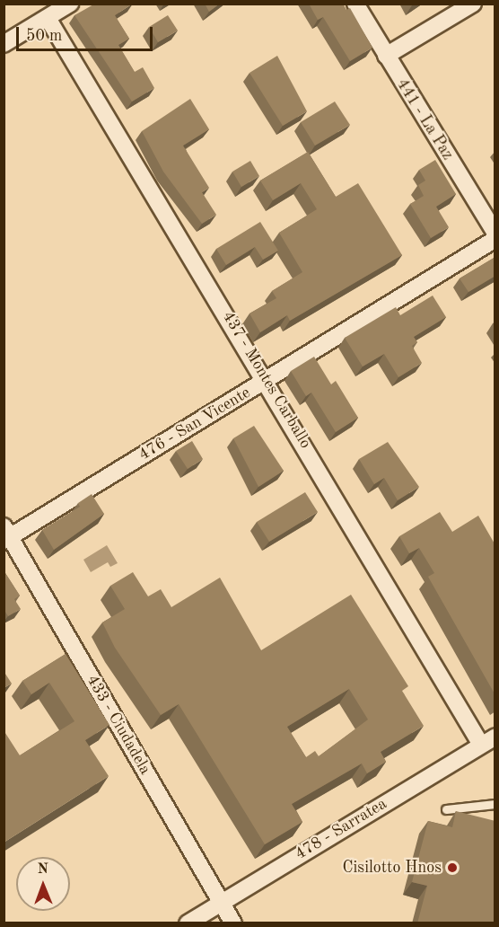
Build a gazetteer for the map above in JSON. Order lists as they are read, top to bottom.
{
  "streets": {
    "street": [
      "441 - La Paz",
      "437 - Montes Carballo",
      "476 - San Vicente",
      "433 - Ciudadela",
      "478 - Sarratea"
    ]
  },
  "crossings": [
    ["437 - Montes Carballo", "476 - San Vicente"],
    ["437 - Montes Carballo", "478 - Sarratea"],
    ["476 - San Vicente", "433 - Ciudadela"],
    ["433 - Ciudadela", "478 - Sarratea"]
  ],
  "places": ["Cisilotto Hnos"],
  "scale_bar": "50 m",
  "north": "top"
}
